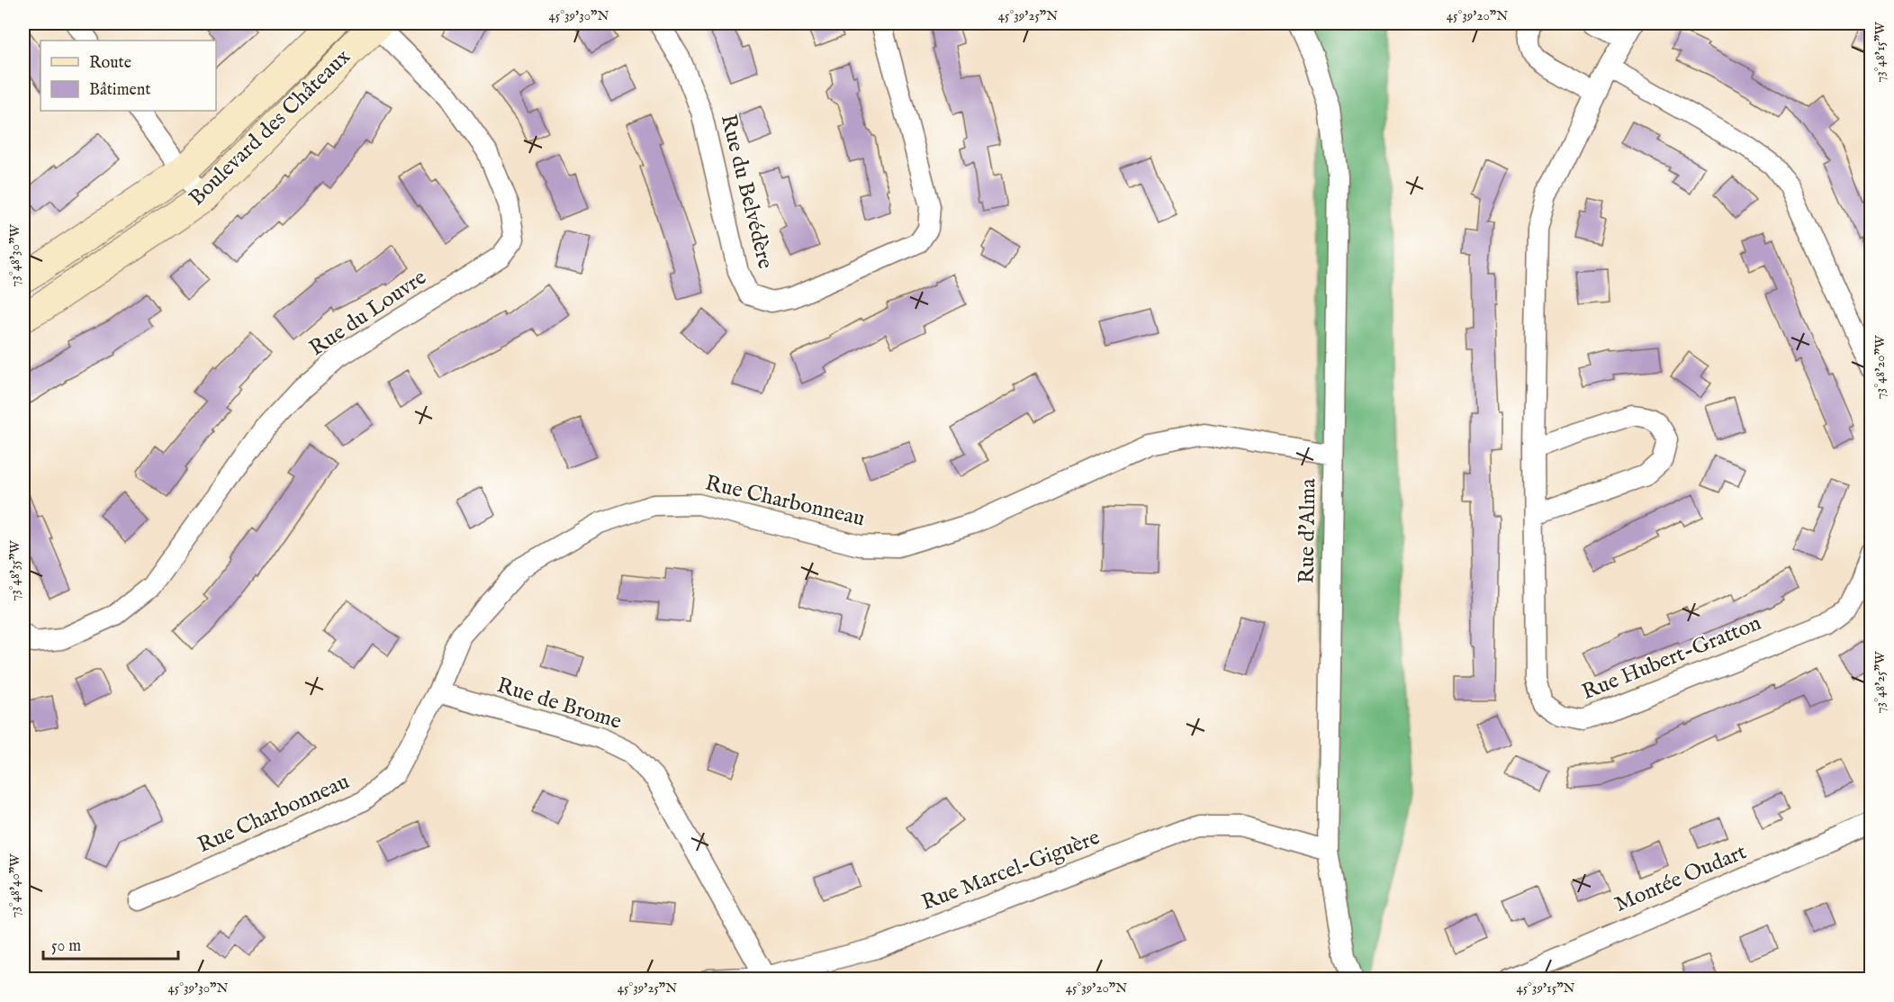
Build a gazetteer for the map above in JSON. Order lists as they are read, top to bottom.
{
  "streets": {
    "street": [
      "Boulevard des Châteaux",
      "Rue du Belvédère",
      "Rue du Louvre",
      "Rue Charbonneau",
      "Rue d'Alma",
      "Rue Hubert-Gratton",
      "Rue de Brome",
      "Rue Marcel-Giguère",
      "Montée Oudart"
    ]
  },
  "crossings": [
    ["Boulevard des Châteaux", "Rue du Louvre"],
    ["Rue Charbonneau", "Rue d'Alma"],
    ["Rue Charbonneau", "Rue de Brome"],
    ["Rue d'Alma", "Rue Marcel-Giguère"],
    ["Rue de Brome", "Rue Marcel-Giguère"]
  ],
  "legend": ["Route", "Bâtiment"],
  "scale_bar": "50 m",
  "coordinates": [
    "45°39'30\"N",
    "45°39'25\"N",
    "45°39'20\"N",
    "73°48'15\"W",
    "73°48'30\"W",
    "73°48'20\"W",
    "73°48'35\"W",
    "73°48'25\"W",
    "73°48'40\"W",
    "45°39'15\"N"
  ]
}
